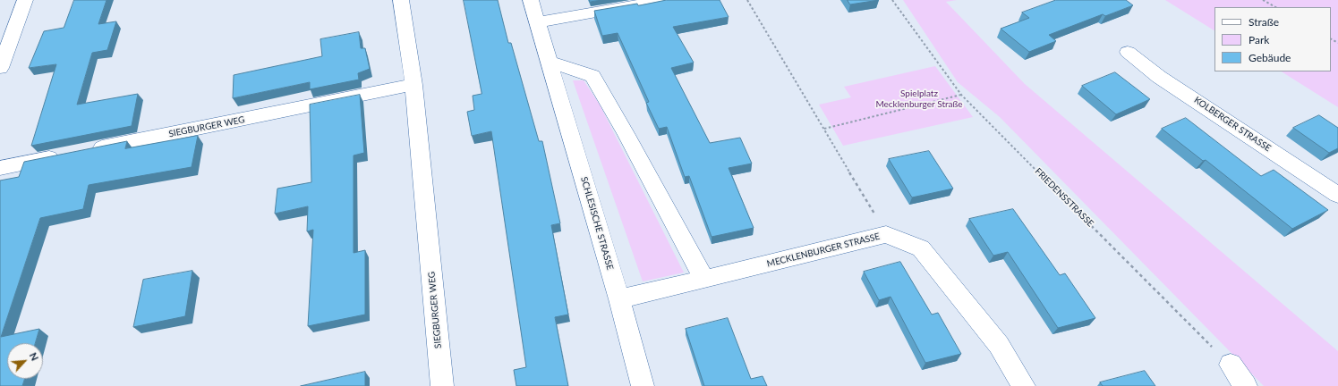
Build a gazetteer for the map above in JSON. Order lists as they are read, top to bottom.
{
  "streets": {
    "street": [
      "KOLBERGER STRASSE",
      "SIEGBURGER WEG",
      "SCHLESISCHE STRASSE",
      "MECKLENBURGER STRASSE"
    ],
    "path": ["FRIEDENSSTRASSE"]
  },
  "crossings": [
    ["SCHLESISCHE STRASSE", "MECKLENBURGER STRASSE"]
  ],
  "parks": ["Spielplatz Mecklenburger Straße"],
  "legend": ["Straße", "Park", "Gebäude"],
  "north": "top right"
}
